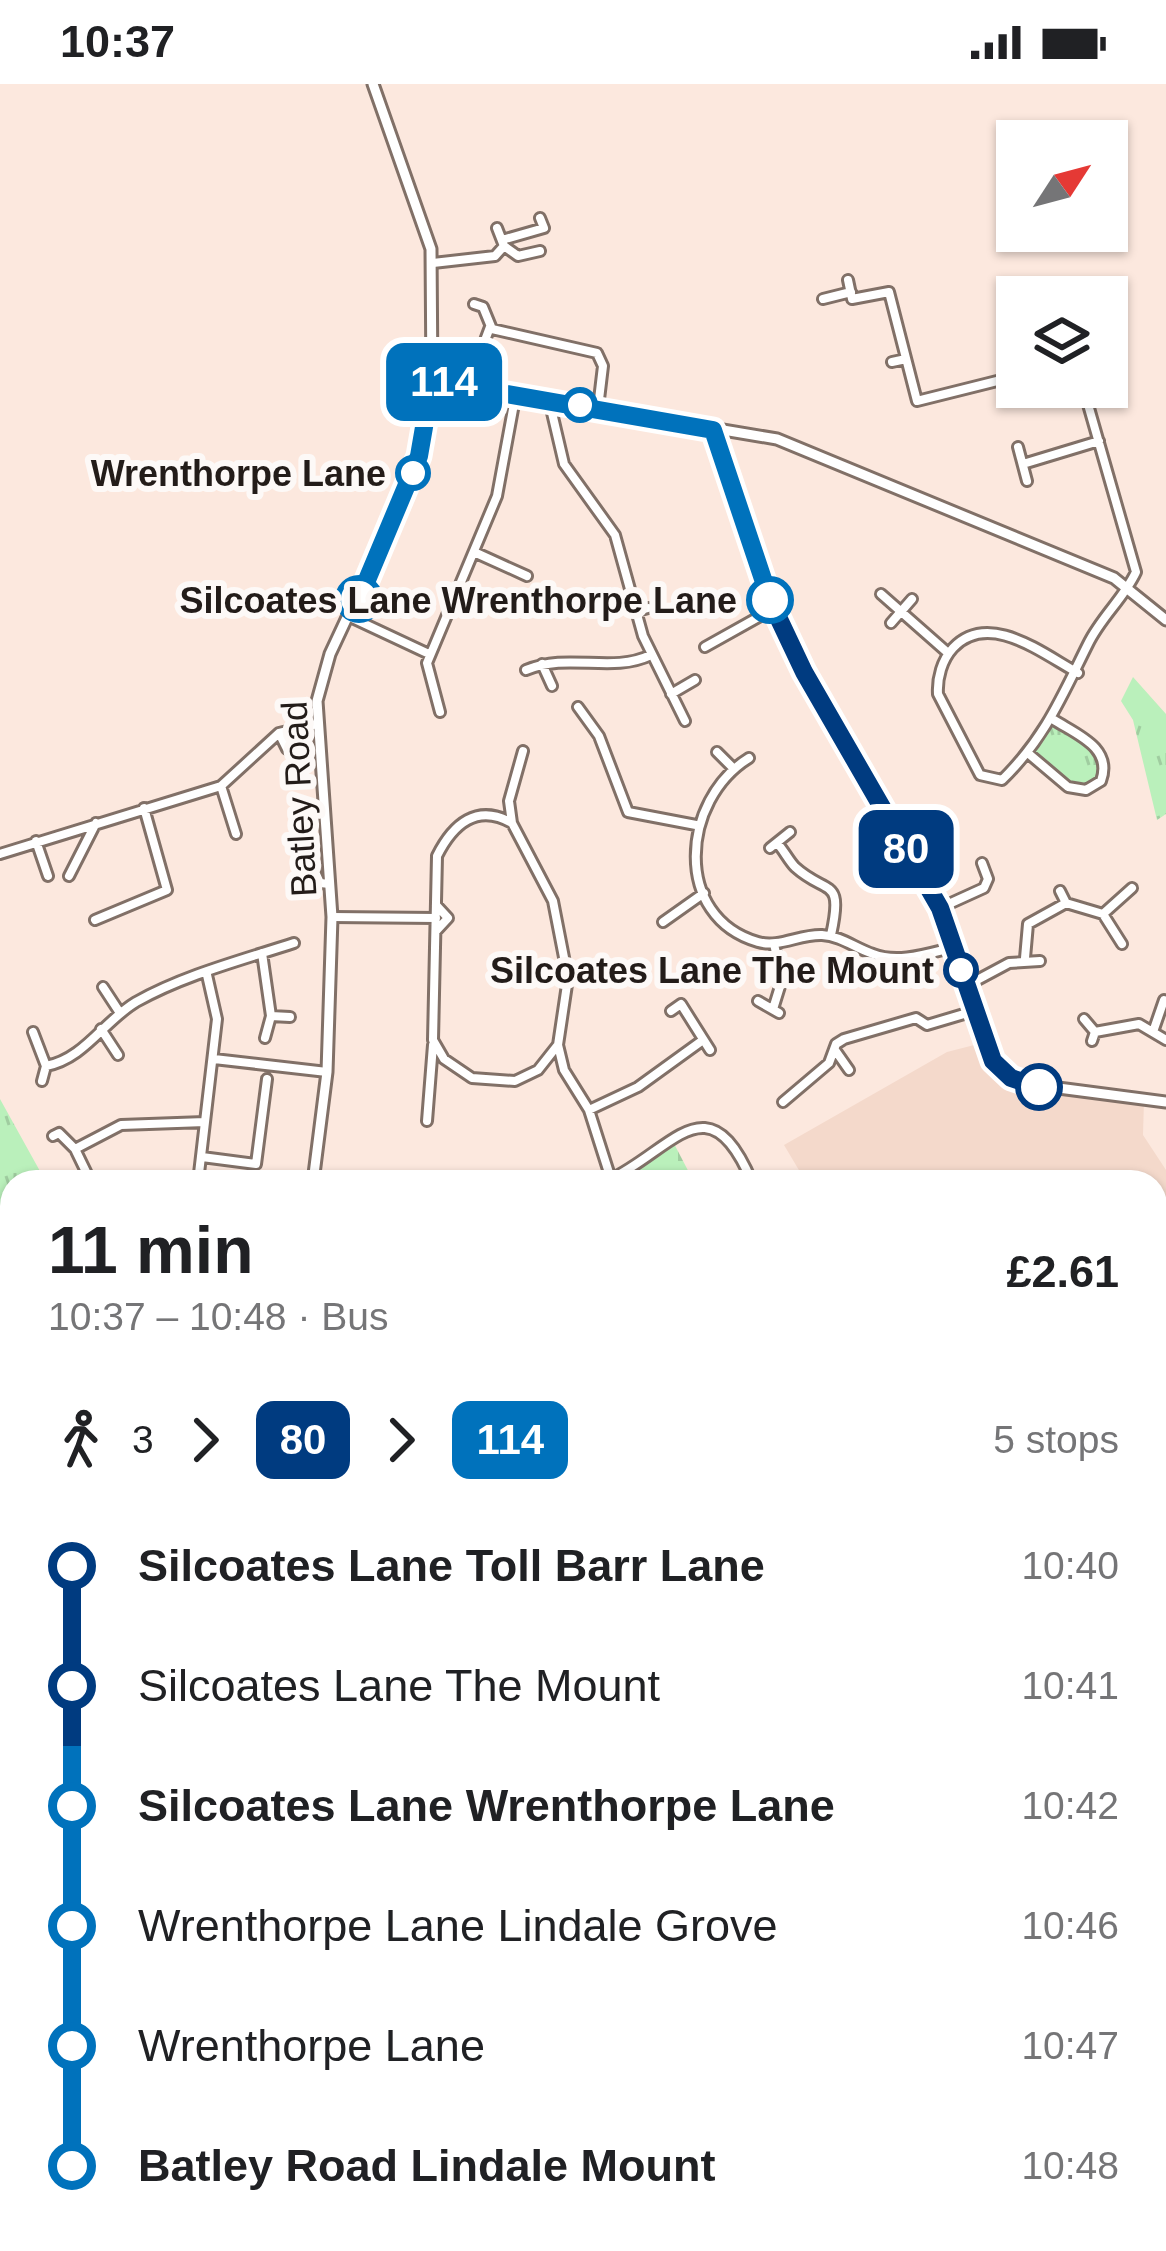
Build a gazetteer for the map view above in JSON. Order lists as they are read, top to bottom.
{
  "streets": {
    "street": ["Batley Road"]
  },
  "places": ["Wrenthorpe Lane", "Silcoates Lane Wrenthorpe Lane", "Silcoates Lane The Mount"],
  "lines": ["bus line 114", "bus line 80"],
  "north": "top right",
  "page": {
    "status": "10:37",
    "on_map": ["80", "114"],
    "heading": ["11 min", "10:37 – 10:48 · Bus", "£2.61"],
    "legs": [
      "3",
      "80",
      "114",
      "5 stops"
    ],
    "list": [
      {
        "name": "Silcoates Lane Toll Barr Lane",
        "value": "10:40"
      },
      {
        "name": "Silcoates Lane The Mount",
        "value": "10:41"
      },
      {
        "name": "Silcoates Lane Wrenthorpe Lane",
        "value": "10:42"
      },
      {
        "name": "Wrenthorpe Lane Lindale Grove",
        "value": "10:46"
      },
      {
        "name": "Wrenthorpe Lane",
        "value": "10:47"
      },
      {
        "name": "Batley Road Lindale Mount",
        "value": "10:48"
      }
    ]
  }
}
